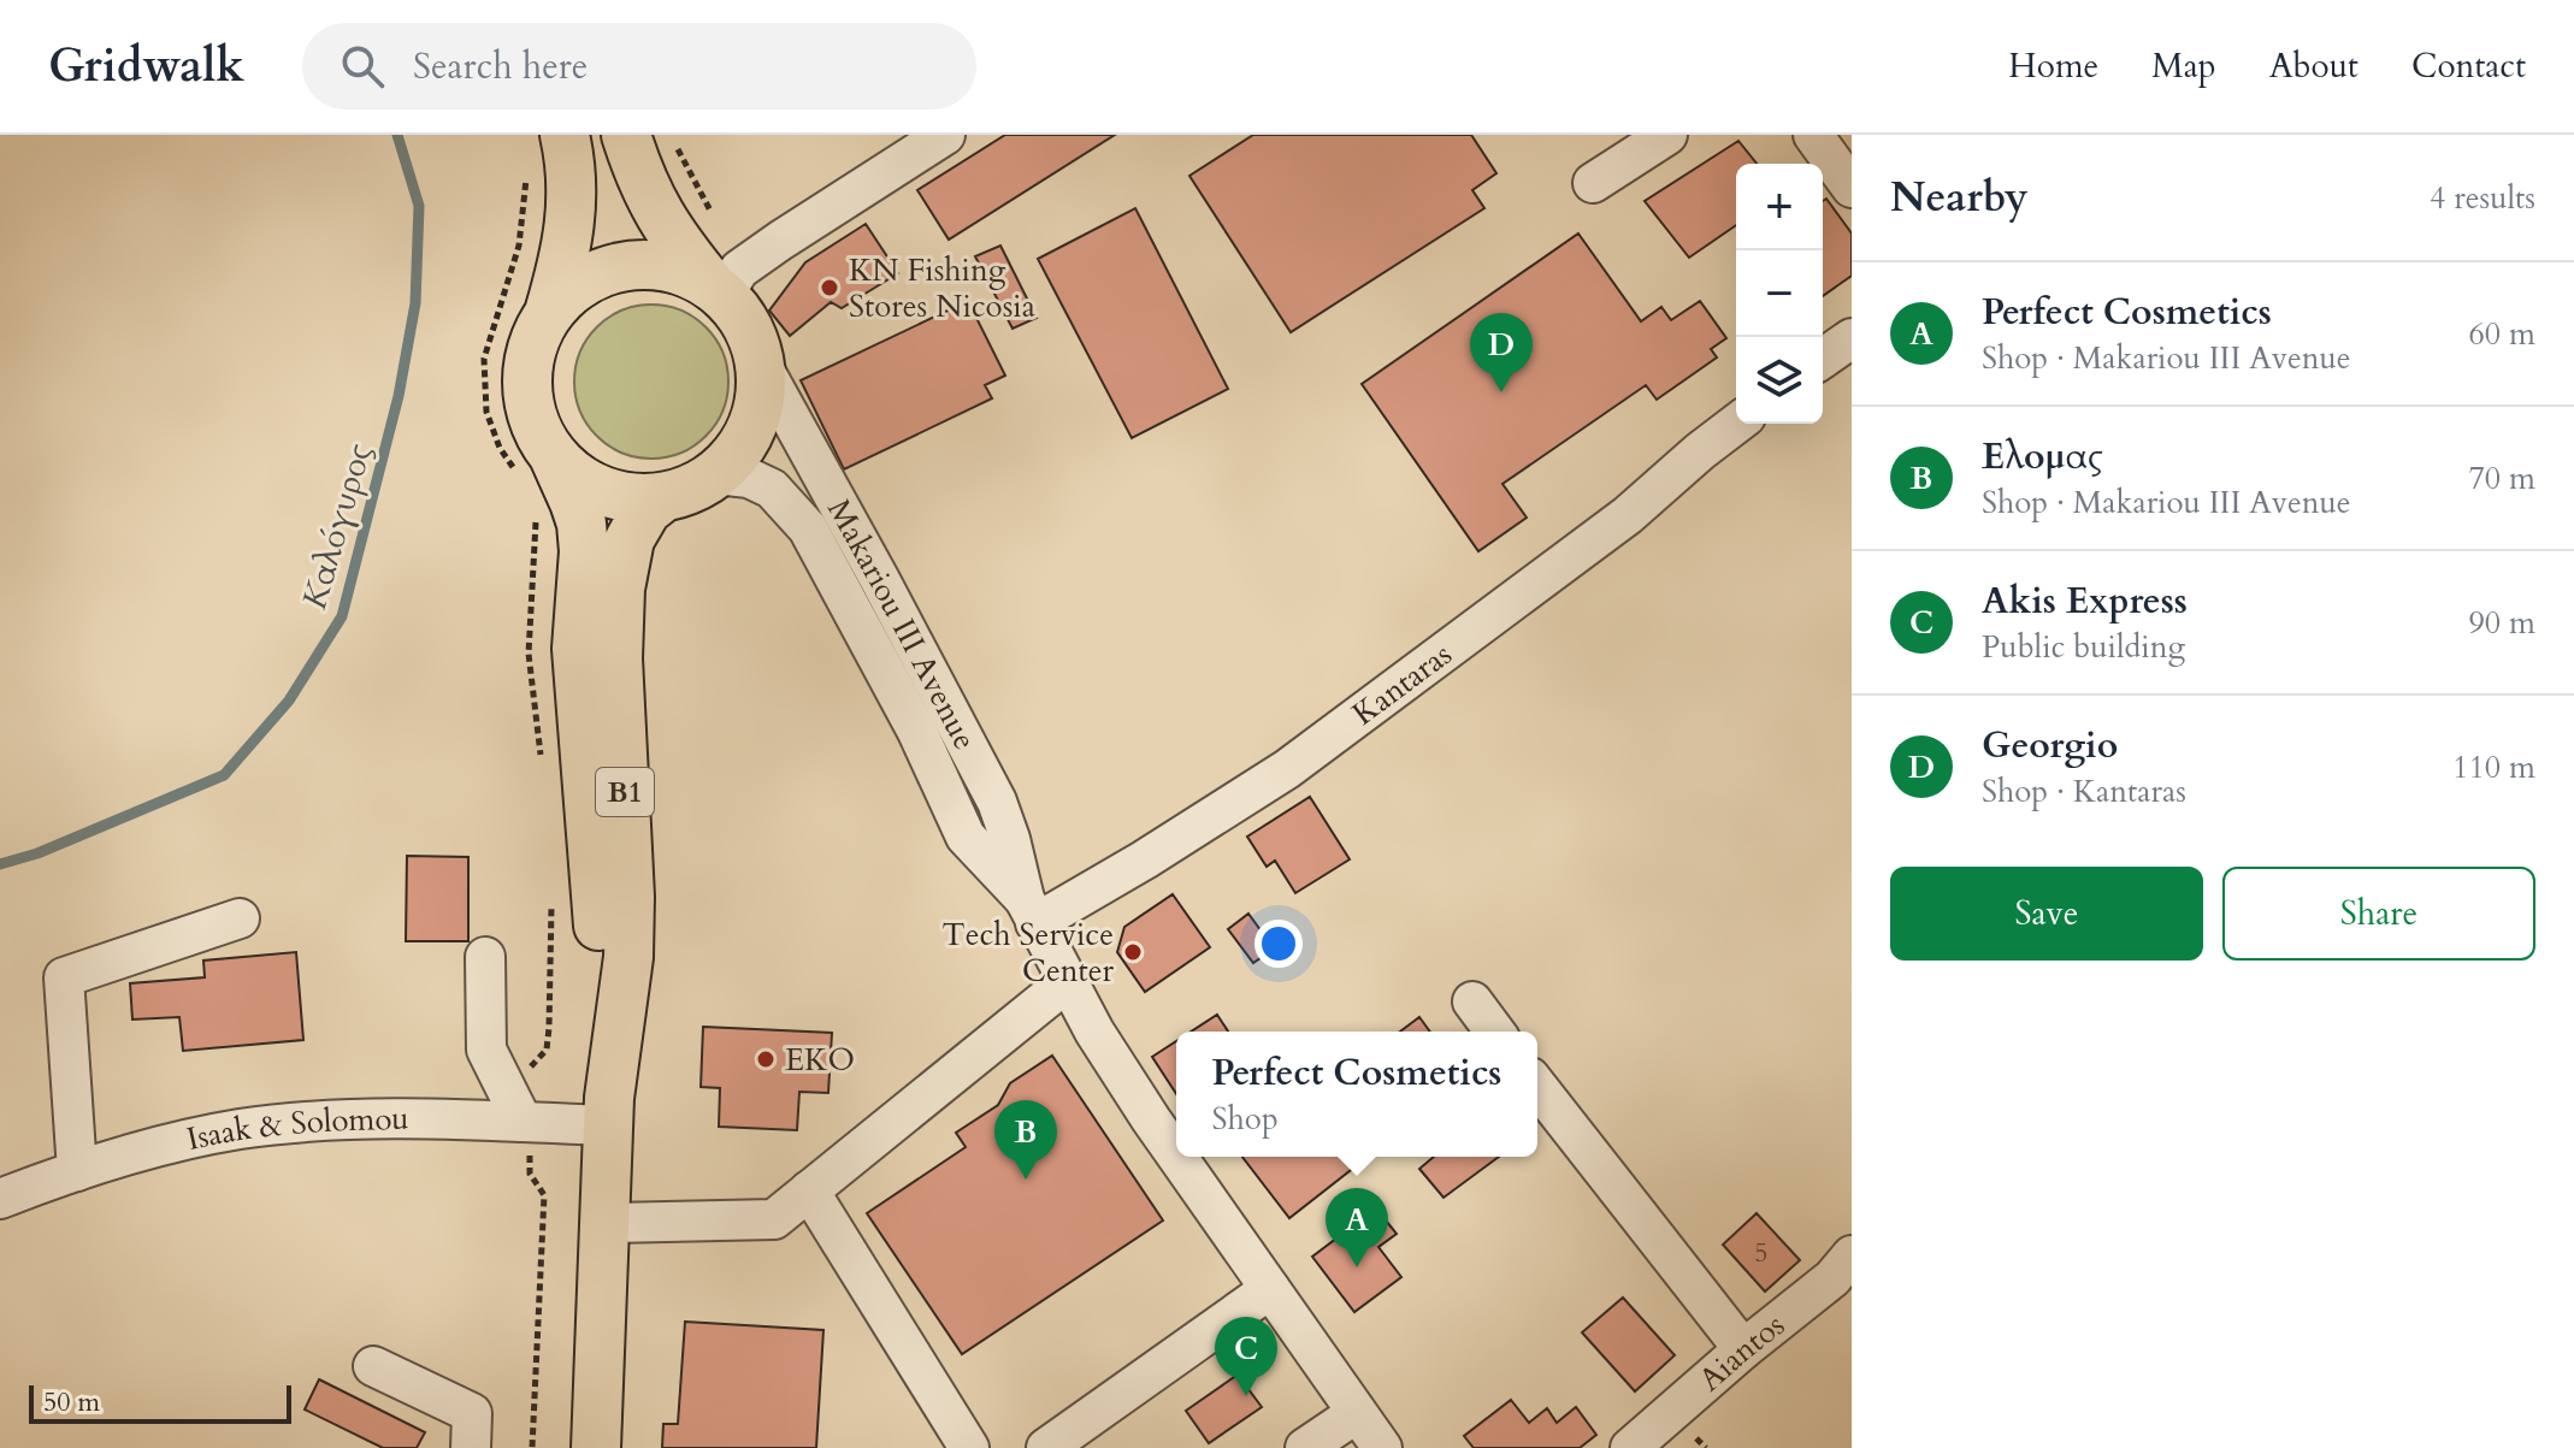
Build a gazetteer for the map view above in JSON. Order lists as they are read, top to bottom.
{
  "streets": {
    "main road": ["B1"],
    "street": [
      "Makariou III Avenue",
      "Kantaras",
      "Isaak & Solomou",
      "Aiantos"
    ]
  },
  "crossings": [
    ["Makariou III Avenue", "Kantaras"],
    ["Makariou III Avenue", "B1"],
    ["B1", "Isaak & Solomou"]
  ],
  "water": ["Καλόγυρος"],
  "places": ["KN Fishing Stores Nicosia", "Tech Service Center", "EKO"],
  "house_numbers": ["5"],
  "scale_bar": "50 m",
  "page": {
    "header": "Gridwalk",
    "search": "Search here",
    "nav": [
      "Home",
      "Map",
      "About",
      "Contact"
    ],
    "heading": ["Nearby", "4 results"],
    "map_buttons": ["+", "−"],
    "list": [
      {
        "mark": "A",
        "name": "Perfect Cosmetics",
        "note": "Shop · Makariou III Avenue",
        "value": "60 m"
      },
      {
        "mark": "B",
        "name": "Ελομας",
        "note": "Shop · Makariou III Avenue",
        "value": "70 m"
      },
      {
        "mark": "C",
        "name": "Akis Express",
        "note": "Public building",
        "value": "90 m"
      },
      {
        "mark": "D",
        "name": "Georgio",
        "note": "Shop · Kantaras",
        "value": "110 m"
      }
    ],
    "pins": [
      "D",
      "B",
      "A",
      "C"
    ],
    "buttons": ["Save", "Share"],
    "popup": ["Perfect Cosmetics", "Shop"],
    "scale": "50 m"
  }
}
